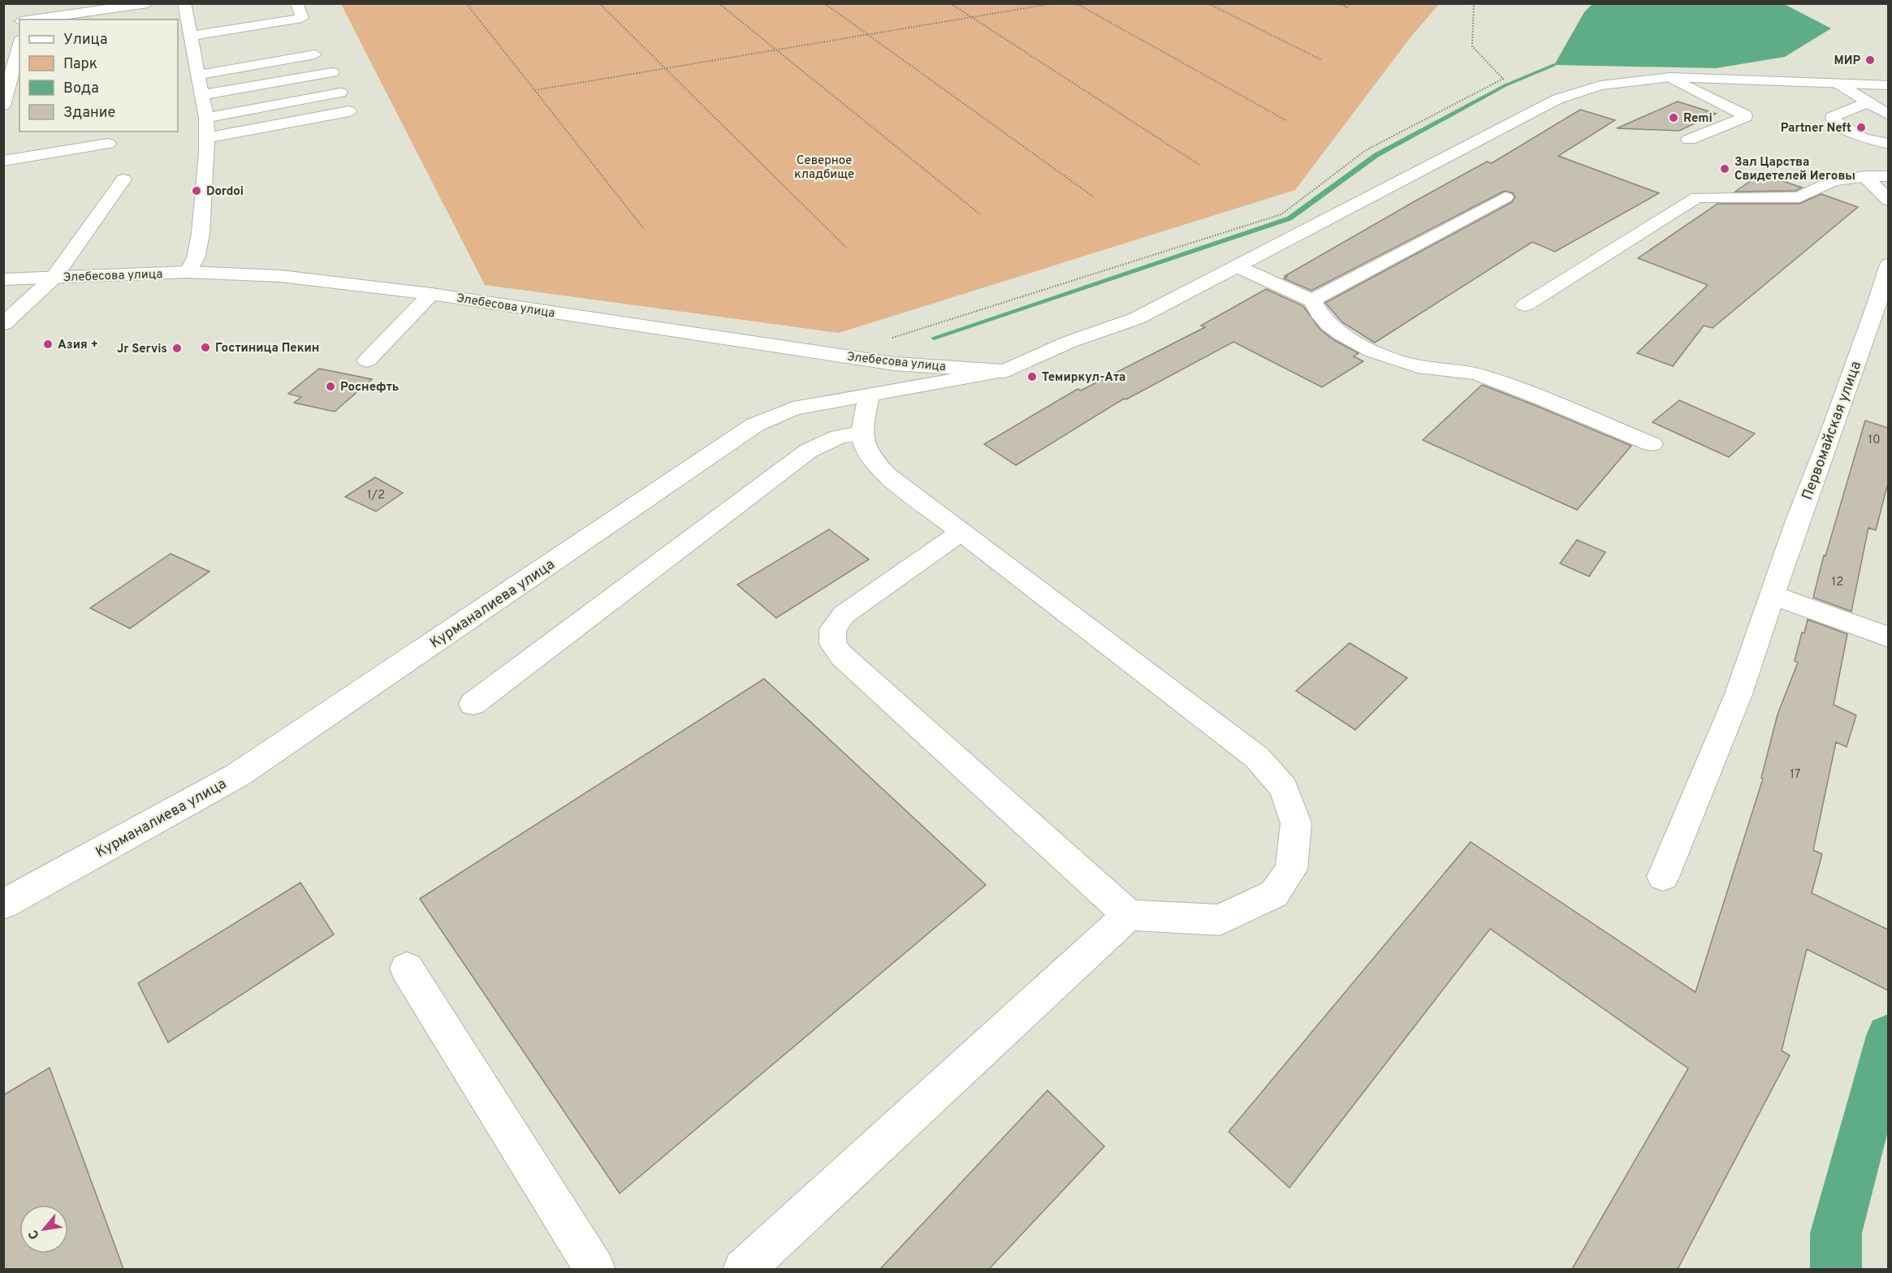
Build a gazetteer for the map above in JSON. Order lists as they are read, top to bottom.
{
  "streets": {
    "street": ["Элебесова улица", "Первомайская улица", "Курманалиева улица"]
  },
  "crossings": [
    ["Элебесова улица", "Курманалиева улица"]
  ],
  "parks": ["Северное кладбище"],
  "places": [
    "МИР",
    "Remi",
    "Partner Neft",
    "Зал Царства Свидетелей Иеговы",
    "Dordoi",
    "Азия +",
    "Гостиница Пекин",
    "Jr Servis",
    "Темиркул-Ата",
    "Роснефть"
  ],
  "house_numbers": [
    "10",
    "1/2",
    "12",
    "17"
  ],
  "legend": [
    "Улица",
    "Парк",
    "Вода",
    "Здание"
  ],
  "north": "bottom left"
}
